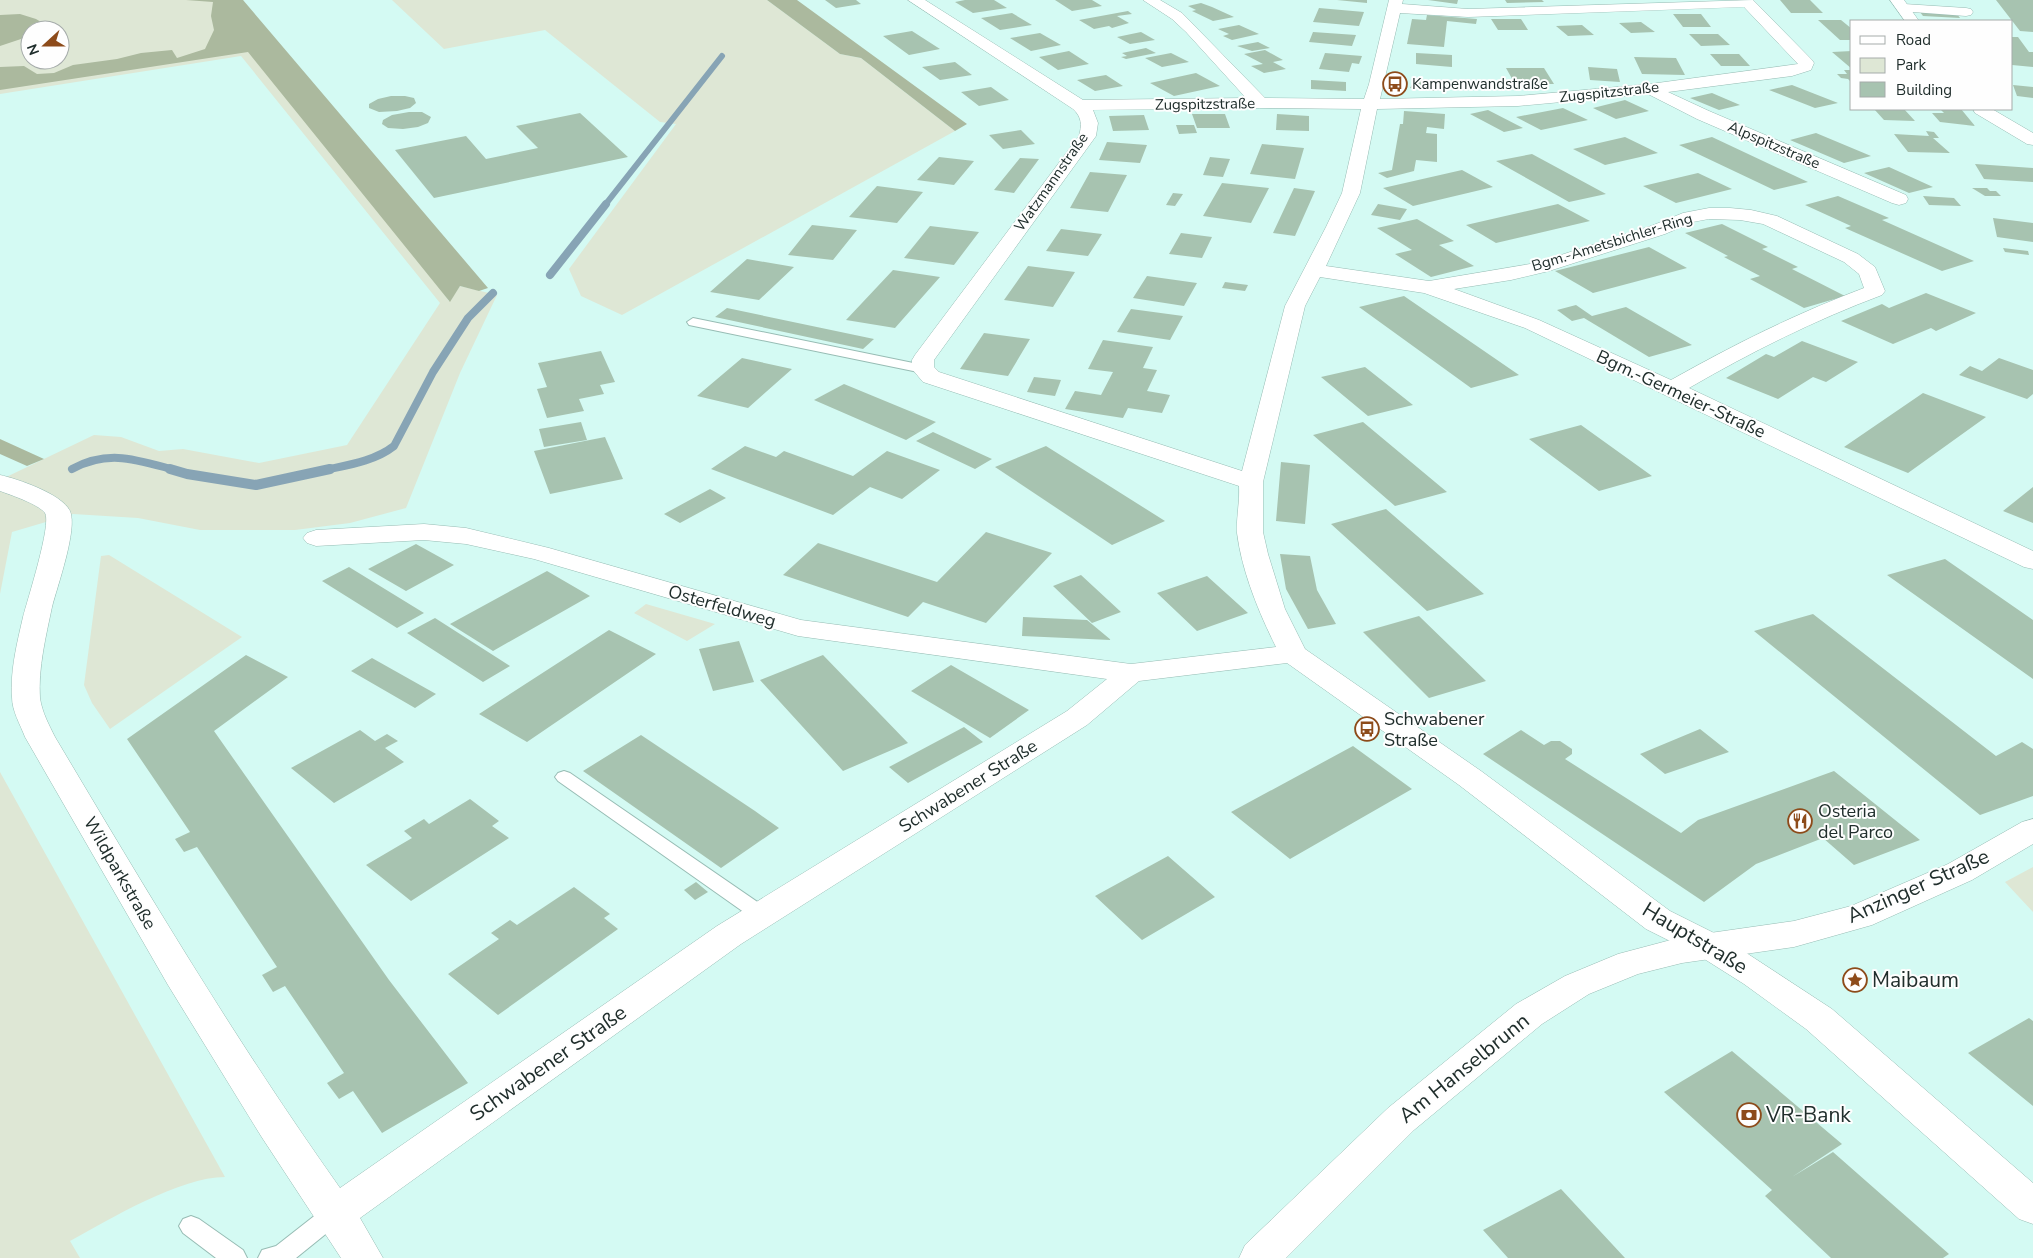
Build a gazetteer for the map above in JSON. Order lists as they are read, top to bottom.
{
  "streets": {
    "street": [
      "Zugspitzstraße",
      "Alpspitzstraße",
      "Watzmannstraße",
      "Bgm.-Ametsbichler-Ring",
      "Bgm.-Germeier-Straße",
      "Osterfeldweg",
      "Schwabener Straße",
      "Wildparkstraße",
      "Anzinger Straße",
      "Hauptstraße",
      "Am Hanselbrunn"
    ]
  },
  "crossings": [
    ["Zugspitzstraße", "Alpspitzstraße"],
    ["Zugspitzstraße", "Watzmannstraße"],
    ["Bgm.-Ametsbichler-Ring", "Bgm.-Germeier-Straße"],
    ["Osterfeldweg", "Schwabener Straße"],
    ["Schwabener Straße", "Wildparkstraße"],
    ["Anzinger Straße", "Hauptstraße"],
    ["Anzinger Straße", "Am Hanselbrunn"],
    ["Hauptstraße", "Am Hanselbrunn"]
  ],
  "places": {
    "bus stop": ["Kampenwandstraße", "Schwabener Straße"],
    "restaurant": ["Osteria del Parco"],
    "place": ["Maibaum"],
    "bank": ["VR-Bank"]
  },
  "legend": ["Road", "Park", "Building"],
  "north": "left"
}
